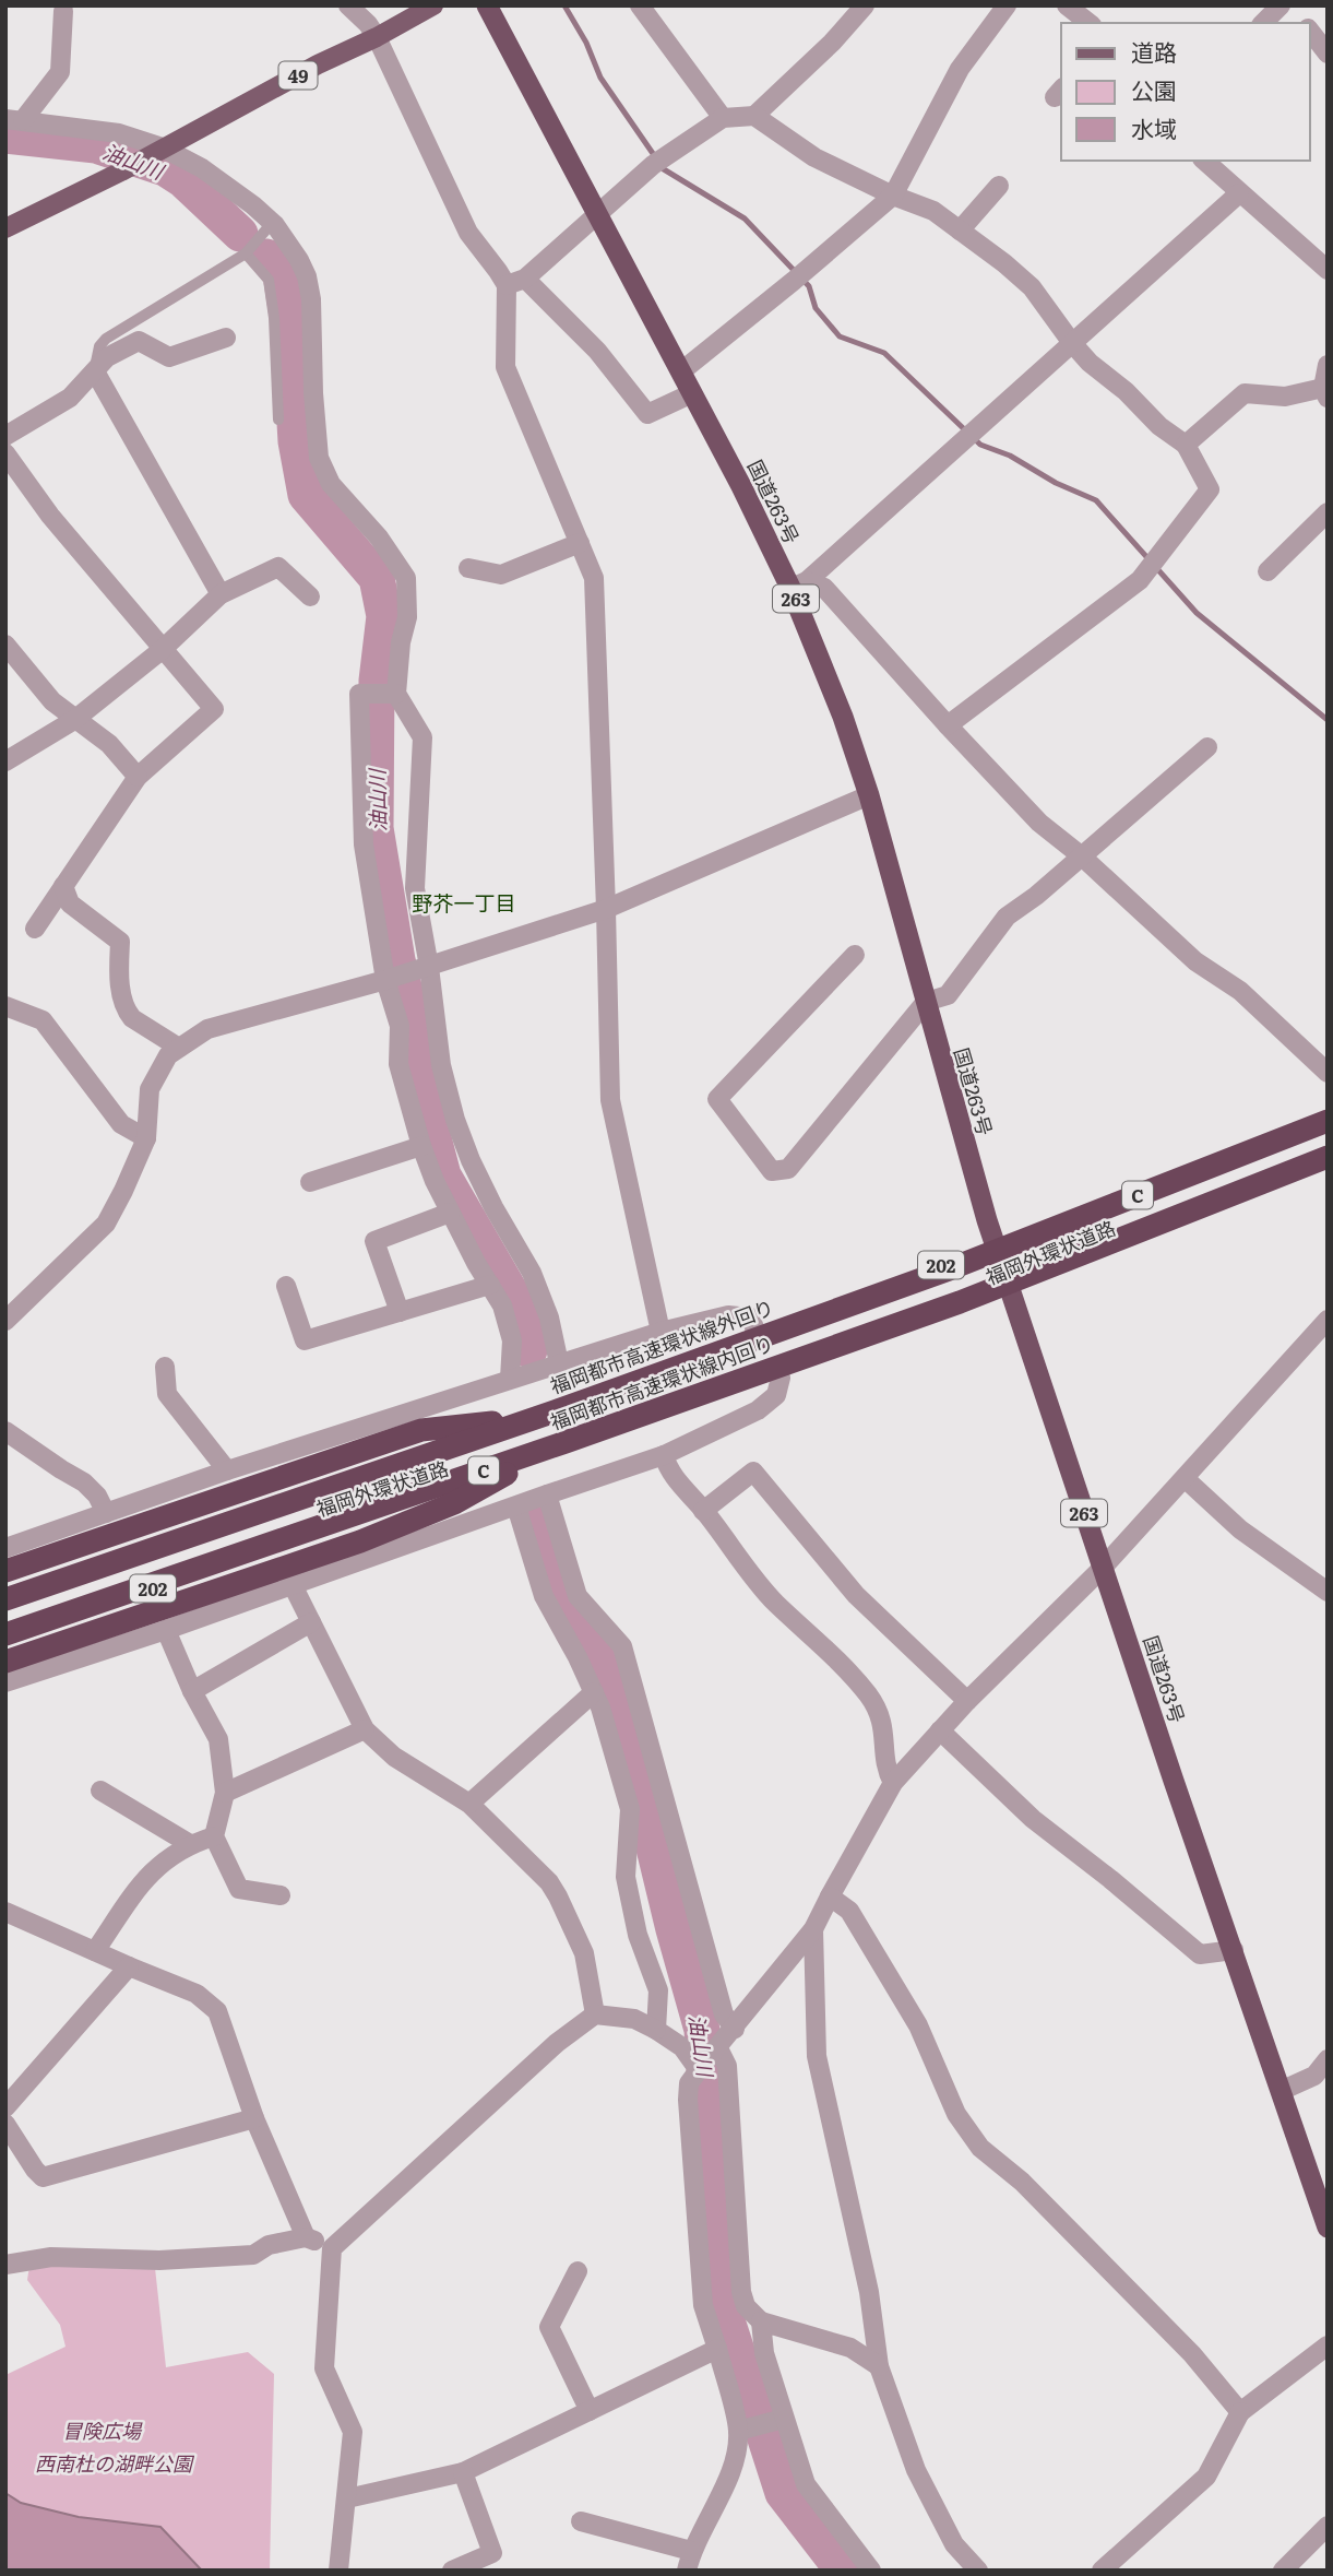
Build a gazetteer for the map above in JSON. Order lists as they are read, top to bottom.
{
  "streets": {
    "highway": [
      "国道263号",
      "263",
      "C",
      "福岡外環状道路",
      "202",
      "福岡都市高速環状線外回り",
      "福岡都市高速環状線内回り"
    ],
    "main road": ["49"]
  },
  "crossings": [
    ["国道263号", "福岡外環状道路"],
    ["福岡外環状道路", "福岡都市高速環状線外回り"],
    ["福岡外環状道路", "福岡都市高速環状線内回り"]
  ],
  "districts": ["野芥一丁目"],
  "water": ["油山川"],
  "parks": ["冒険広場", "西南杜の湖畔公園"],
  "legend": ["道路", "公園", "水域"]
}
